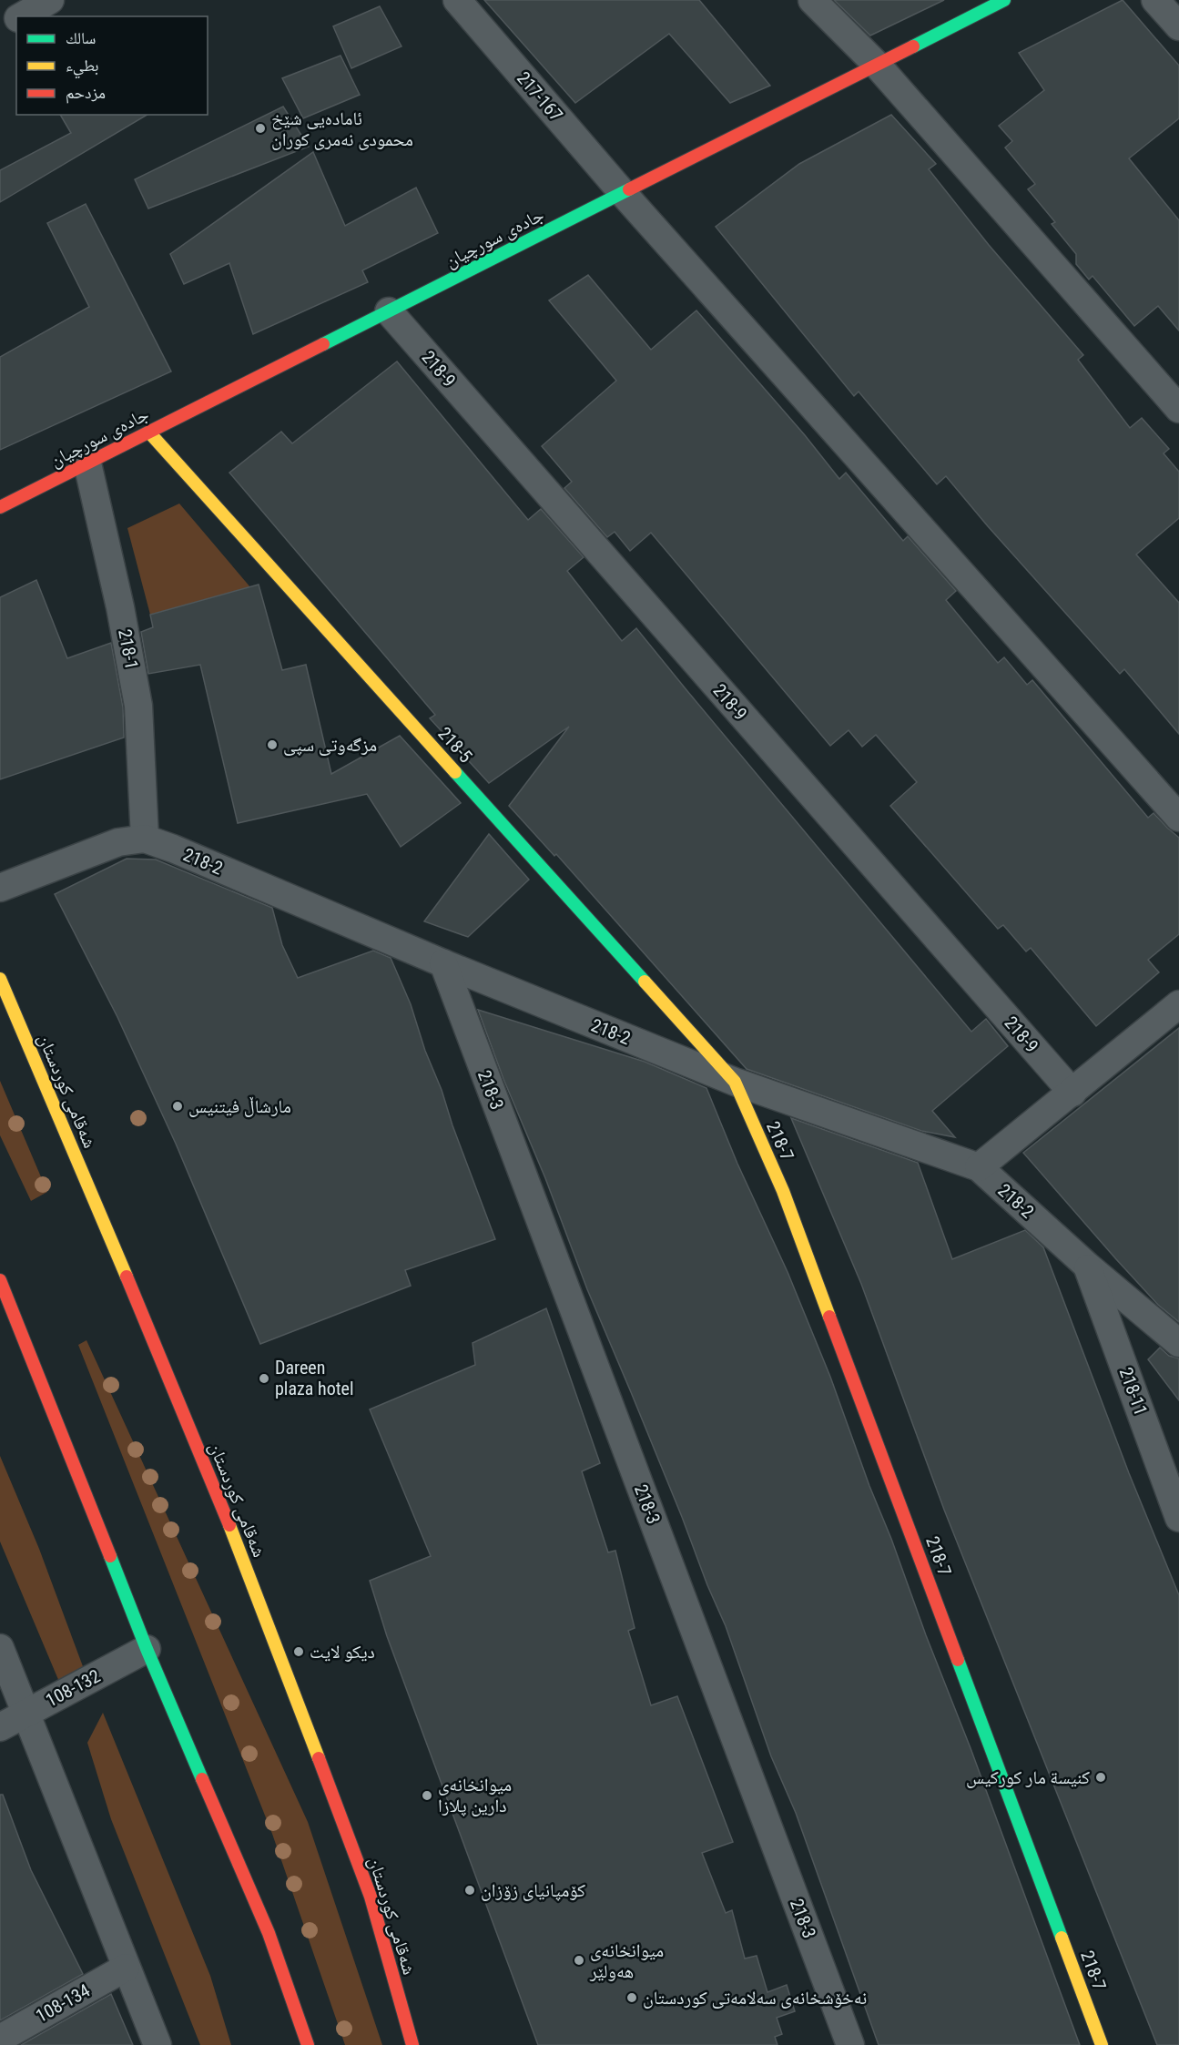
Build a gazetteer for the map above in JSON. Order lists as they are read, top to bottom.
{
  "streets": {
    "main road": [
      "جادەی سورچیان",
      "218-5",
      "شەقامی کوردستان",
      "218-7"
    ],
    "street": [
      "217-167",
      "218-9",
      "218-1",
      "218-2",
      "218-3",
      "218-11",
      "108-132",
      "108-134"
    ]
  },
  "crossings": [
    ["217-167", "جادەی سورچیان"],
    ["جادەی سورچیان", "218-9"],
    ["جادەی سورچیان", "218-1"],
    ["جادەی سورچیان", "218-5"],
    ["218-1", "218-2"],
    ["218-5", "218-2"],
    ["218-5", "218-7"],
    ["218-2", "218-3"],
    ["218-2", "218-7"],
    ["218-2", "218-11"]
  ],
  "places": [
    "ئامادەیی شێخ محمودی نەمری کوران",
    "مزگەوتی سپی",
    "مارشاڵ فیتنیس",
    "Dareen plaza hotel",
    "ديكو لايت",
    "كنيسة مار كوركيس",
    "میوانخانەی دارین پلازا",
    "کۆمپانیای زۆزان",
    "میوانخانەی هەولێر",
    "نەخۆشخانەی سەلامەتی کوردستان"
  ],
  "legend": ["سالك", "بطيء", "مزدحم"]
}
